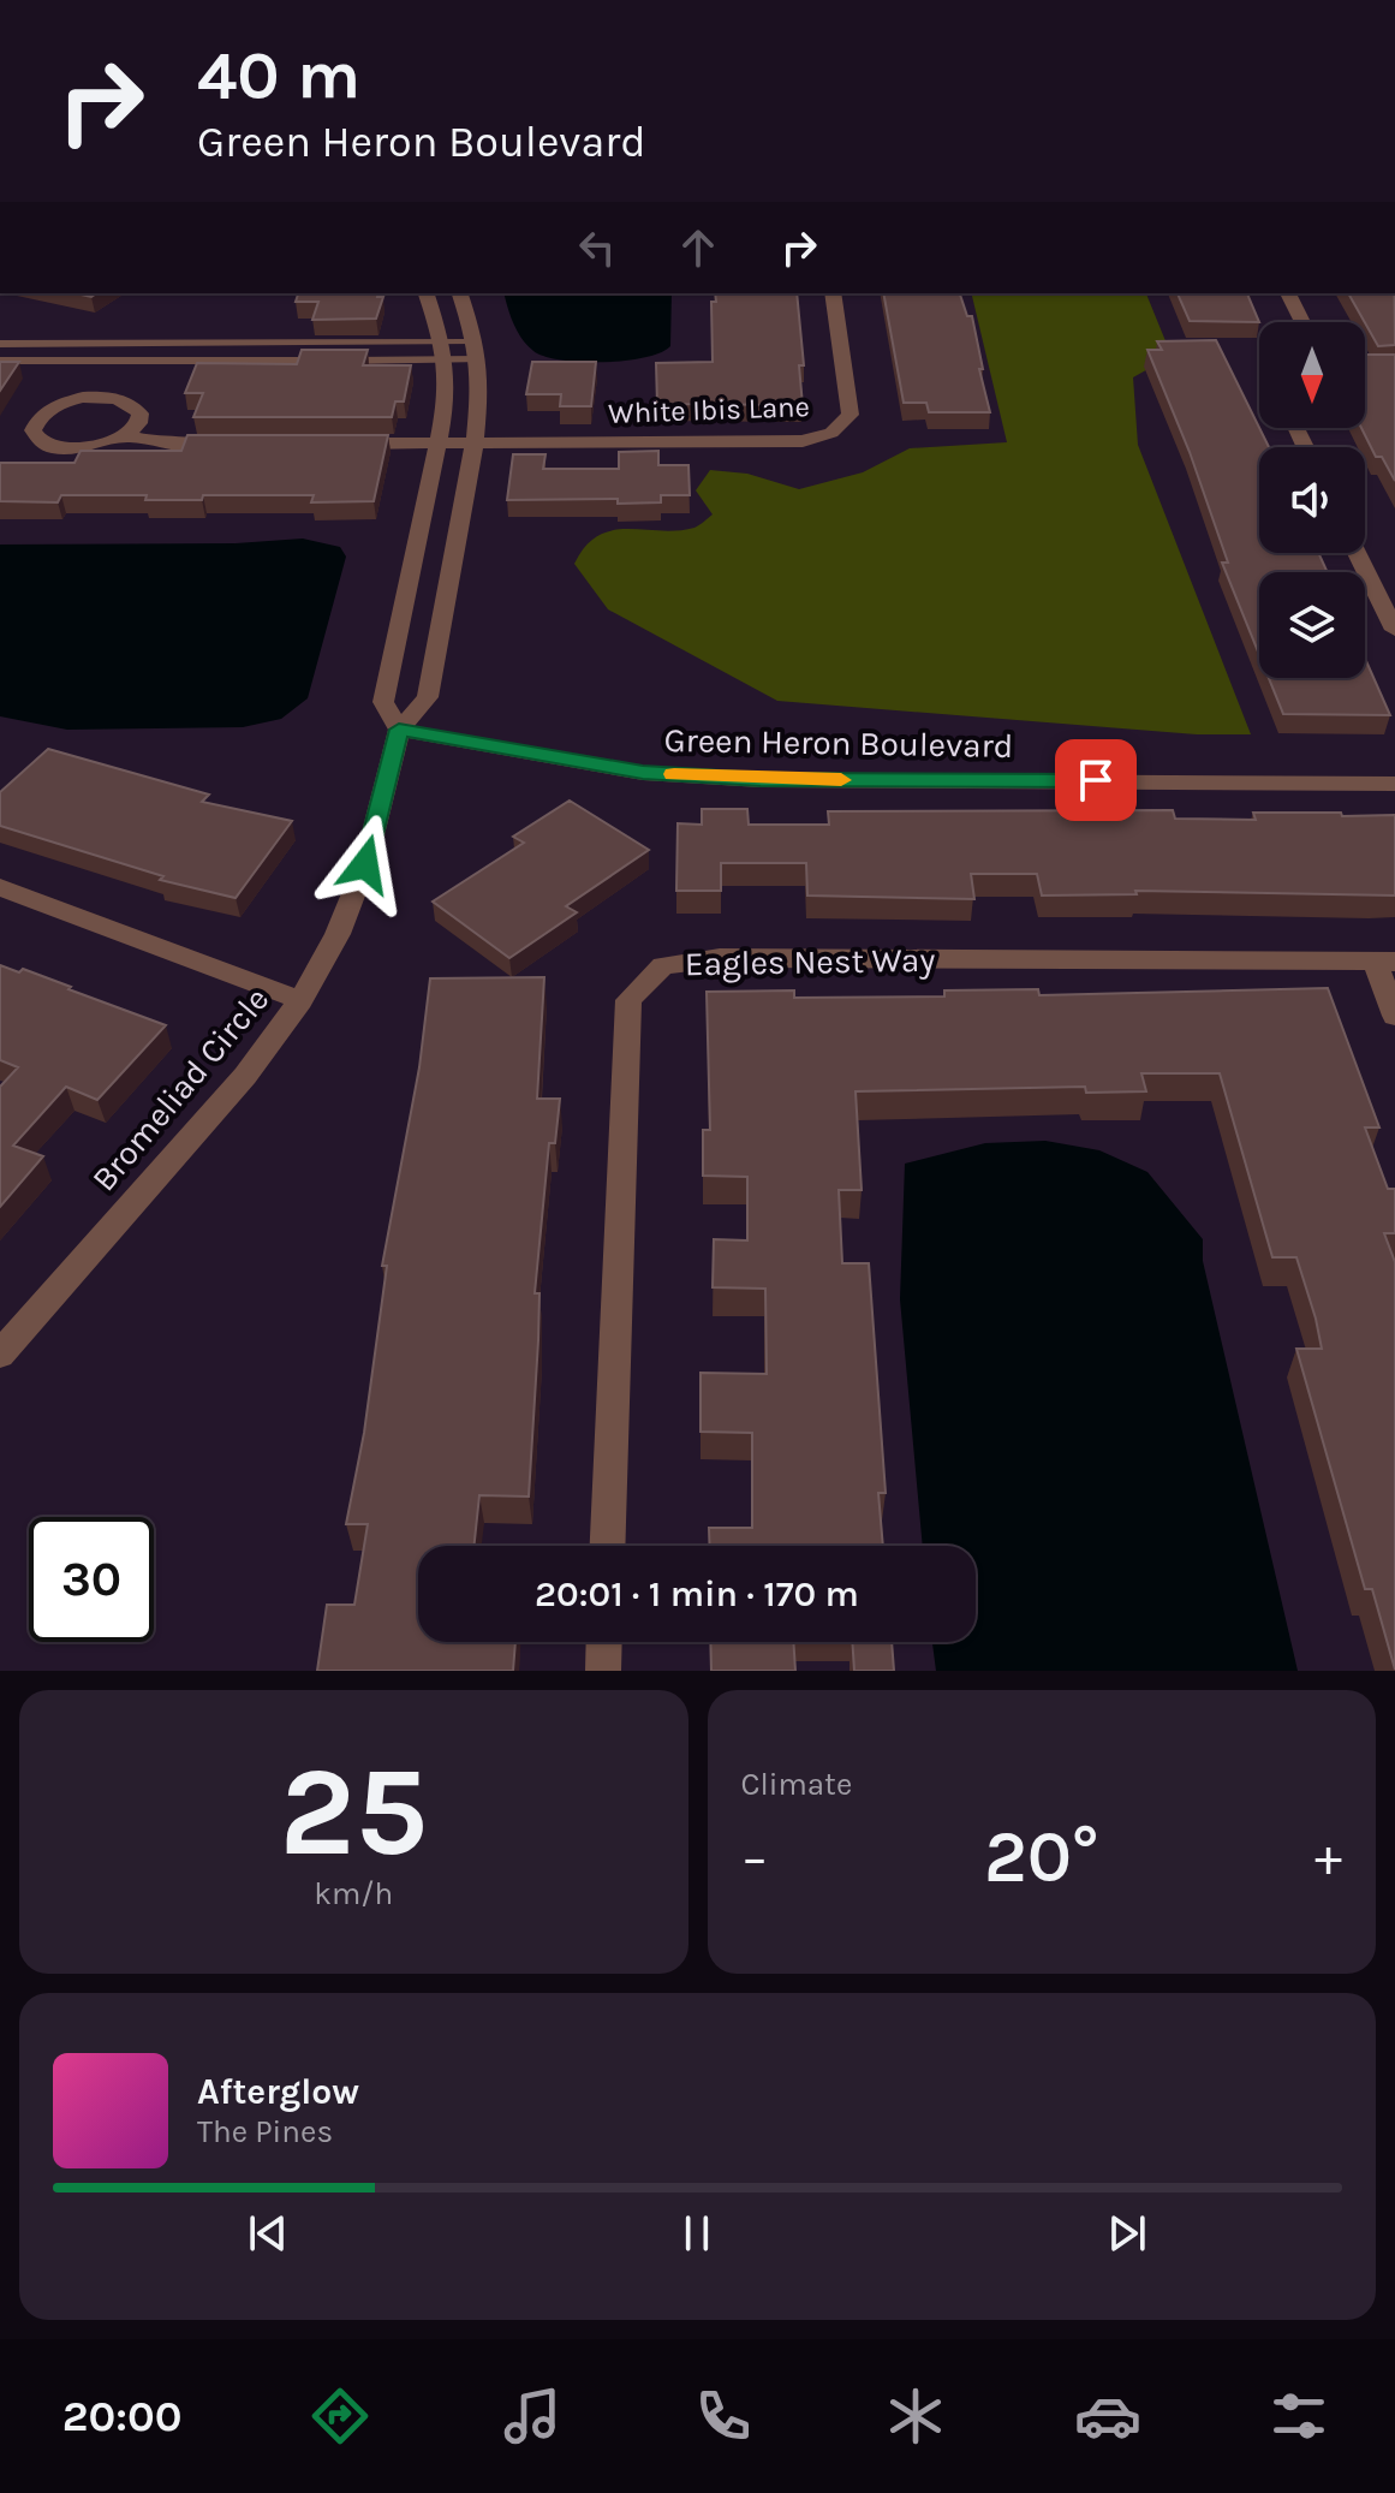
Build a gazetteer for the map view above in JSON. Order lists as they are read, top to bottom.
{
  "streets": {
    "street": [
      "White Ibis Lane",
      "Green Heron Boulevard",
      "Eagles Nest Way",
      "Bromeliad Circle"
    ]
  },
  "crossings": [
    ["White Ibis Lane", "Bromeliad Circle"],
    ["Green Heron Boulevard", "Bromeliad Circle"]
  ],
  "north": "bottom",
  "page": {
    "turn": ["40 m", "Green Heron Boulevard"],
    "limit": "30",
    "trip": "20:01 · 1 min · 170 m",
    "tile": [
      ["25", "km/h"],
      "Climate"
    ],
    "heat": ["−", "20°", "+"],
    "song": ["Afterglow", "The Pines"],
    "tabs": "20:00"
  }
}
